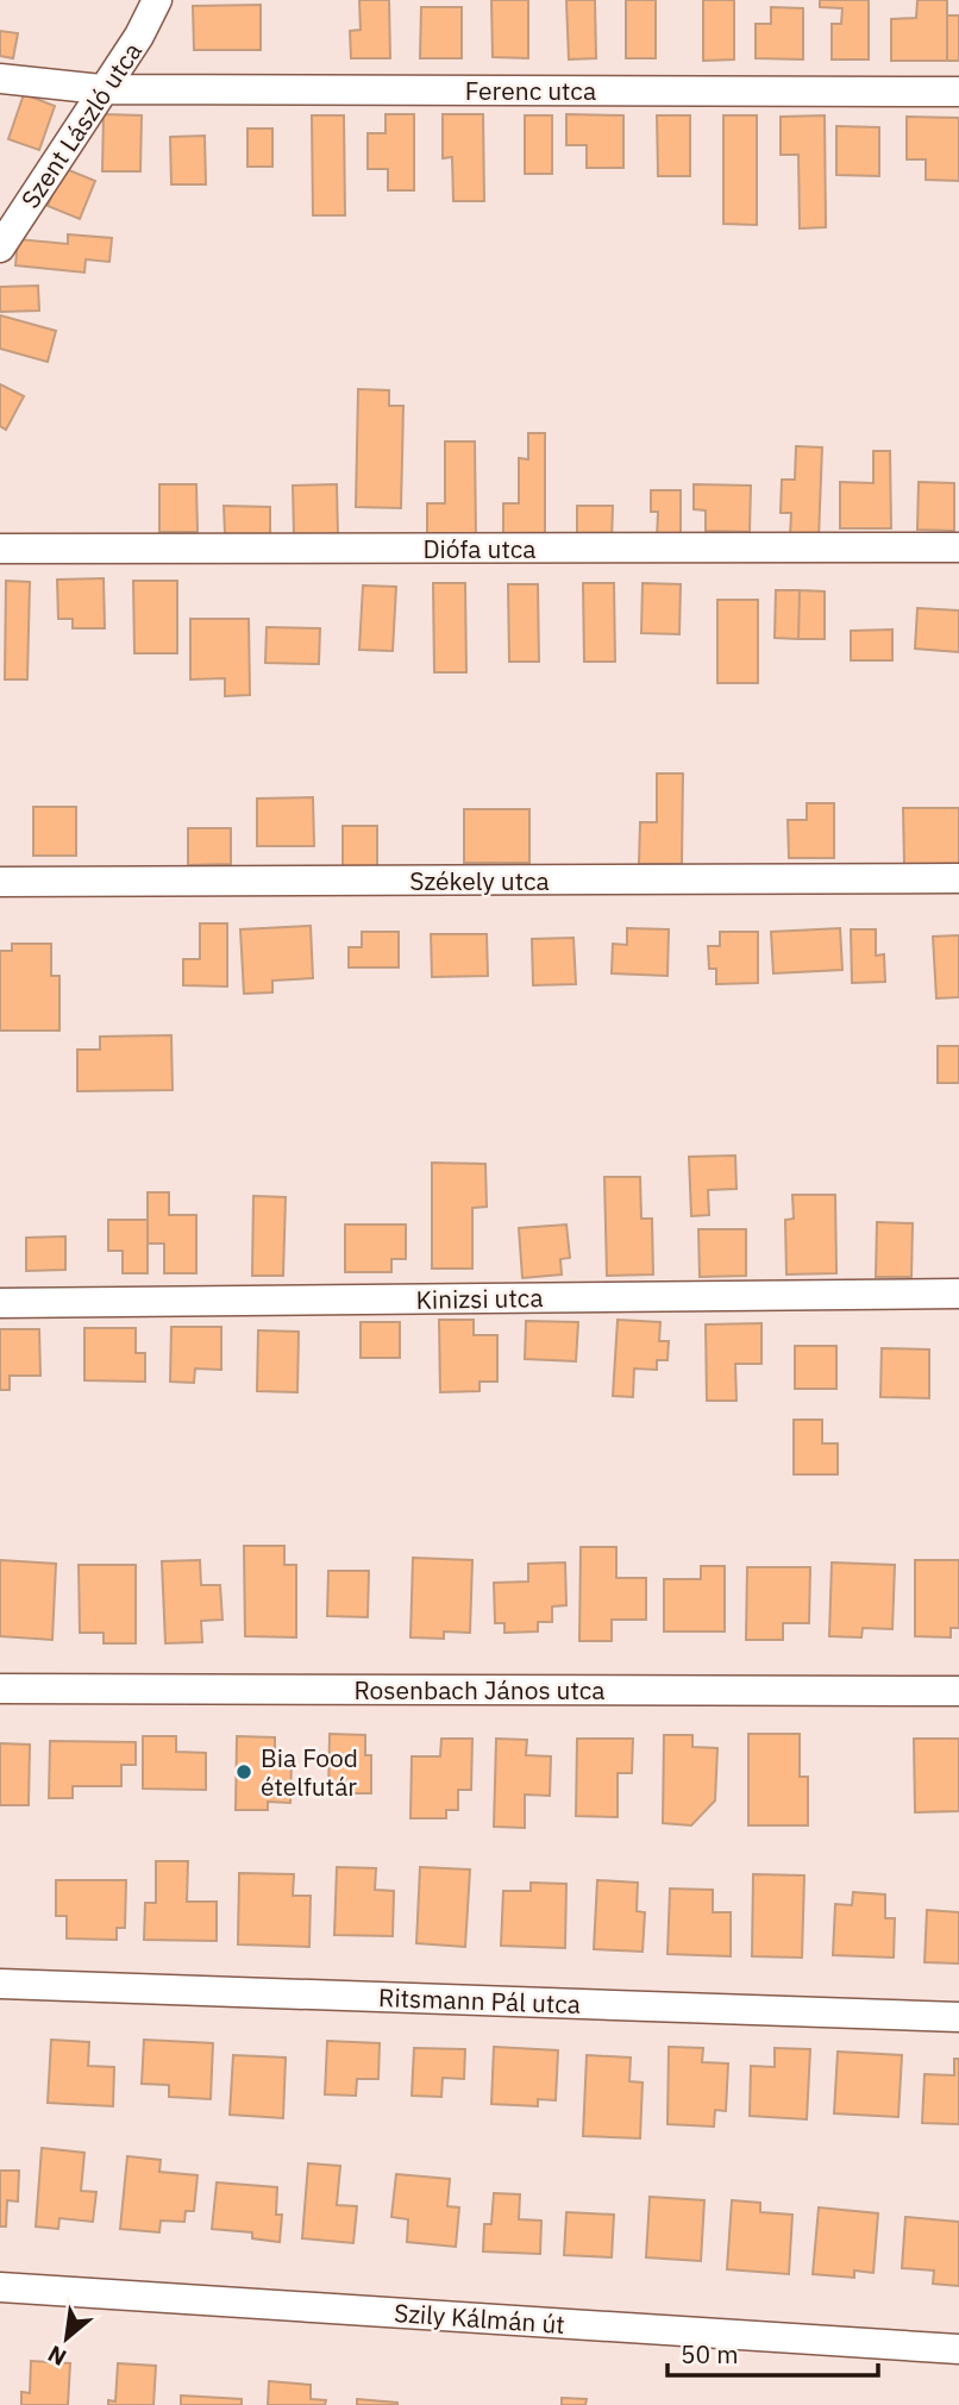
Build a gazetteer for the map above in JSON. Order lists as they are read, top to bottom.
{
  "streets": {
    "street": [
      "Ferenc utca",
      "Szent László utca",
      "Diófa utca",
      "Székely utca",
      "Kinizsi utca",
      "Rosenbach János utca",
      "Ritsmann Pál utca",
      "Szily Kálmán út"
    ]
  },
  "crossings": [
    ["Ferenc utca", "Szent László utca"]
  ],
  "places": ["Bia Food ételfutár"],
  "scale_bar": "50 m",
  "north": "bottom left"
}
